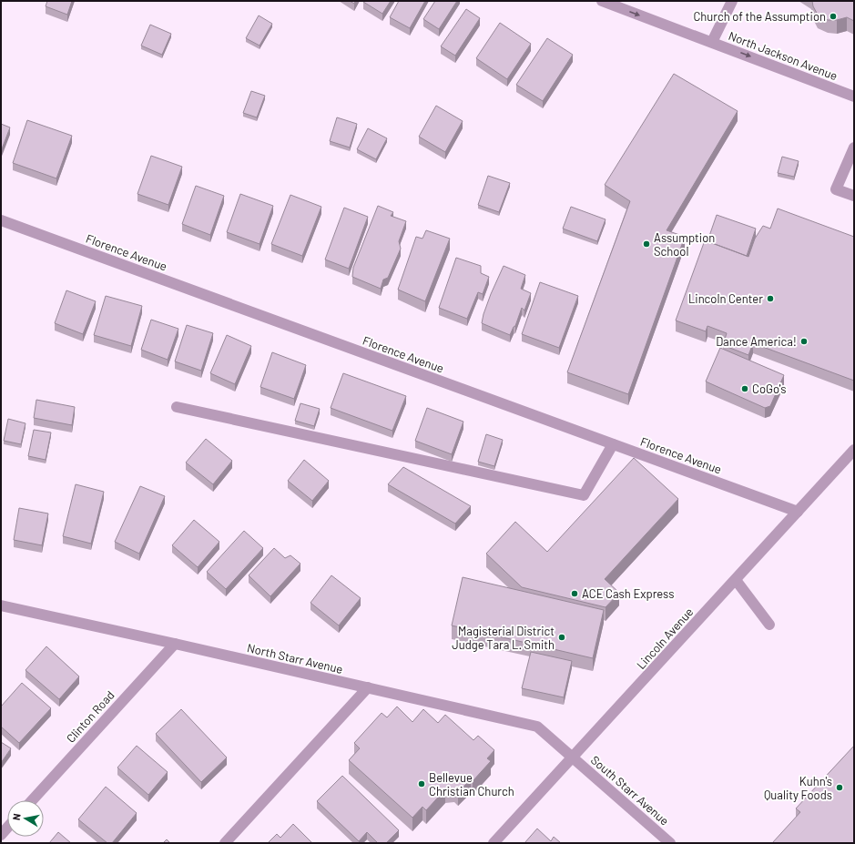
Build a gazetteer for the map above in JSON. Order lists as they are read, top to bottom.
{
  "streets": {
    "street": [
      "North Jackson Avenue",
      "Florence Avenue",
      "Lincoln Avenue",
      "North Starr Avenue",
      "Clinton Road",
      "South Starr Avenue"
    ]
  },
  "crossings": [
    ["Florence Avenue", "Lincoln Avenue"],
    ["Lincoln Avenue", "North Starr Avenue"],
    ["Lincoln Avenue", "South Starr Avenue"],
    ["North Starr Avenue", "Clinton Road"],
    ["North Starr Avenue", "South Starr Avenue"]
  ],
  "one_way": ["North Jackson Avenue"],
  "places": [
    "Church of the Assumption",
    "Assumption School",
    "Lincoln Center",
    "Dance America!",
    "CoGo's",
    "ACE Cash Express",
    "Magisterial District Judge Tara L. Smith",
    "Bellevue Christian Church",
    "Kuhn's Quality Foods"
  ],
  "north": "left"
}
